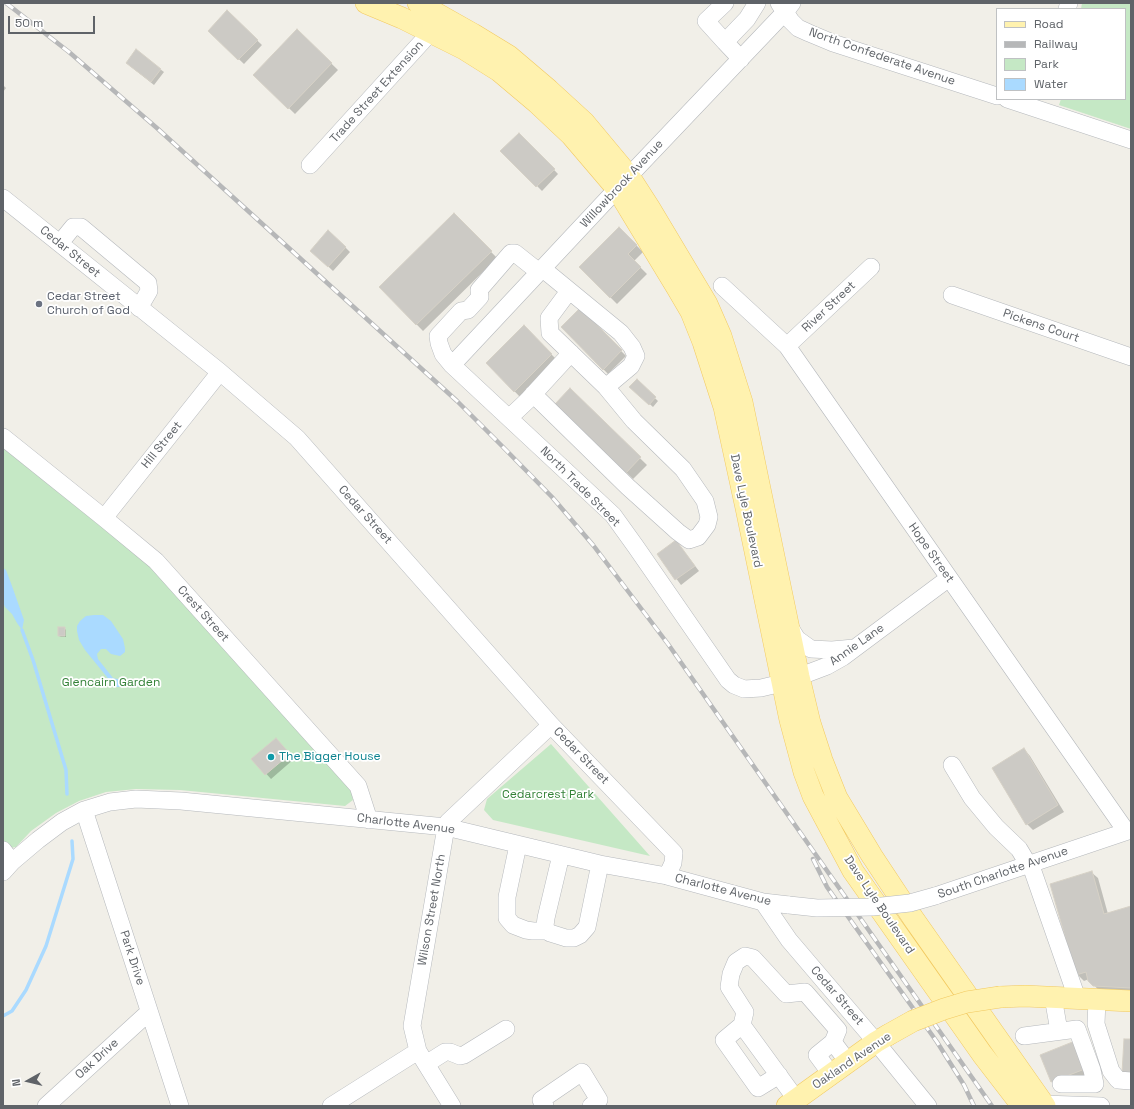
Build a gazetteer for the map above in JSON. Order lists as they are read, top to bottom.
{
  "streets": {
    "main road": ["Dave Lyle Boulevard", "Oakland Avenue"],
    "street": [
      "North Confederate Avenue",
      "Trade Street Extension",
      "Willowbrook Avenue",
      "Cedar Street",
      "River Street",
      "Pickens Court",
      "Hill Street",
      "North Trade Street",
      "Hope Street",
      "Crest Street",
      "Annie Lane",
      "Charlotte Avenue",
      "South Charlotte Avenue",
      "Wilson Street North",
      "Park Drive",
      "Oak Drive"
    ]
  },
  "crossings": [
    ["North Confederate Avenue", "Willowbrook Avenue"],
    ["Trade Street Extension", "Dave Lyle Boulevard"],
    ["Willowbrook Avenue", "North Trade Street"],
    ["Willowbrook Avenue", "Dave Lyle Boulevard"],
    ["Cedar Street", "Hill Street"],
    ["Cedar Street", "Charlotte Avenue"],
    ["Cedar Street", "Oakland Avenue"],
    ["River Street", "Hope Street"],
    ["Hill Street", "Crest Street"],
    ["North Trade Street", "Annie Lane"],
    ["Dave Lyle Boulevard", "Annie Lane"],
    ["Hope Street", "Annie Lane"],
    ["Hope Street", "South Charlotte Avenue"],
    ["Crest Street", "Charlotte Avenue"],
    ["Charlotte Avenue", "South Charlotte Avenue"],
    ["Charlotte Avenue", "Wilson Street North"],
    ["Charlotte Avenue", "Park Drive"],
    ["Park Drive", "Oak Drive"]
  ],
  "parks": ["Glencairn Garden", "Cedarcrest Park"],
  "places": ["Cedar Street Church of God", "The Bigger House"],
  "legend": [
    "Road",
    "Railway",
    "Park",
    "Water"
  ],
  "scale_bar": "50 m",
  "north": "left"
}
